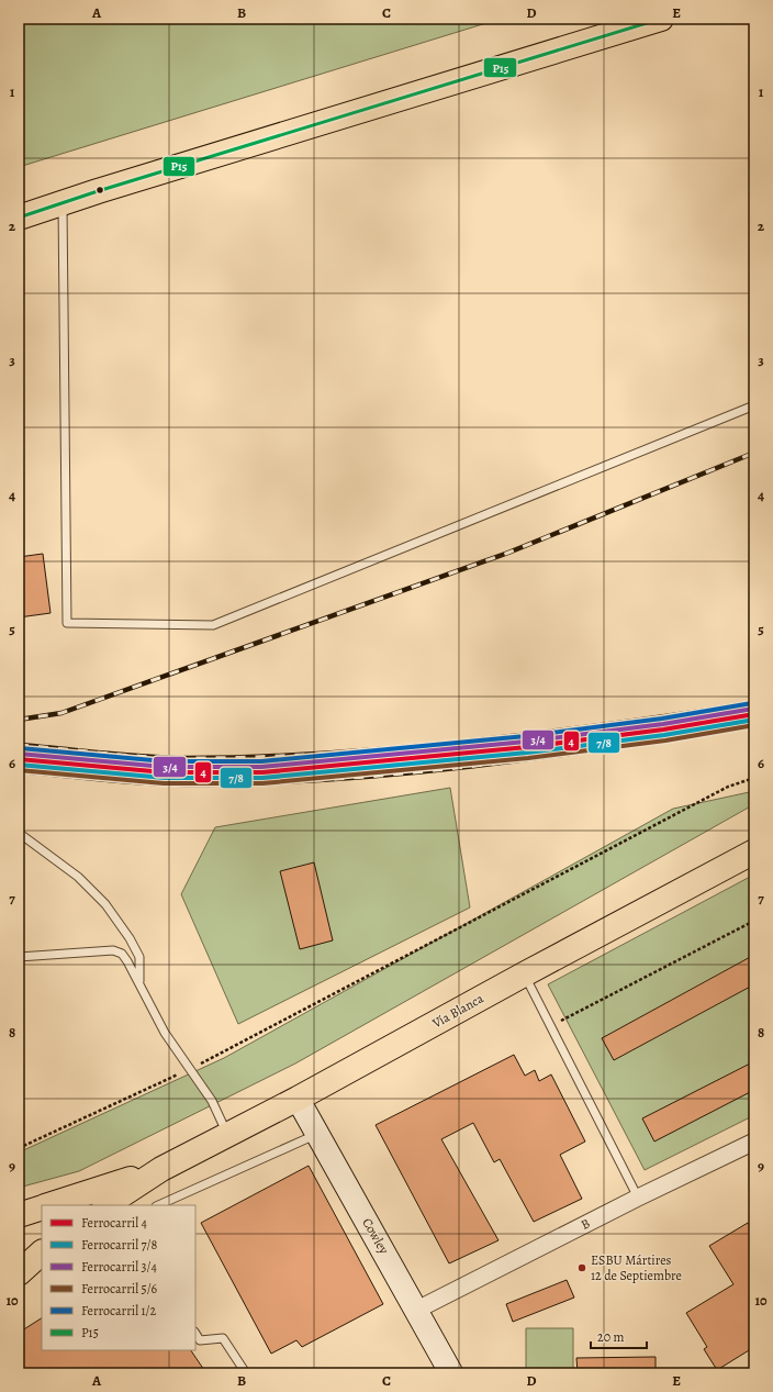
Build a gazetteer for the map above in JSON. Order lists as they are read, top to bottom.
{
  "streets": {
    "main road": ["Vía Blanca"],
    "street": ["B", "Cowley"]
  },
  "crossings": [
    ["Vía Blanca", "Cowley"],
    ["B", "Cowley"]
  ],
  "places": ["ESBU Mártires 12 de Septiembre"],
  "lines": [
    "transit line P15",
    "rail line 1/2",
    "rail line 3/4",
    "rail line 4",
    "rail line 7/8",
    "rail line 5/6"
  ],
  "legend": [
    "Ferrocarril 4",
    "Ferrocarril 7/8",
    "Ferrocarril 3/4",
    "Ferrocarril 5/6",
    "Ferrocarril 1/2",
    "P15"
  ],
  "scale_bar": "20 m",
  "grid": {
    "columns": [
      "A",
      "B",
      "C",
      "D",
      "E"
    ],
    "rows": [
      "1",
      "2",
      "3",
      "4",
      "5",
      "6",
      "7",
      "8",
      "9",
      "10"
    ]
  }
}
